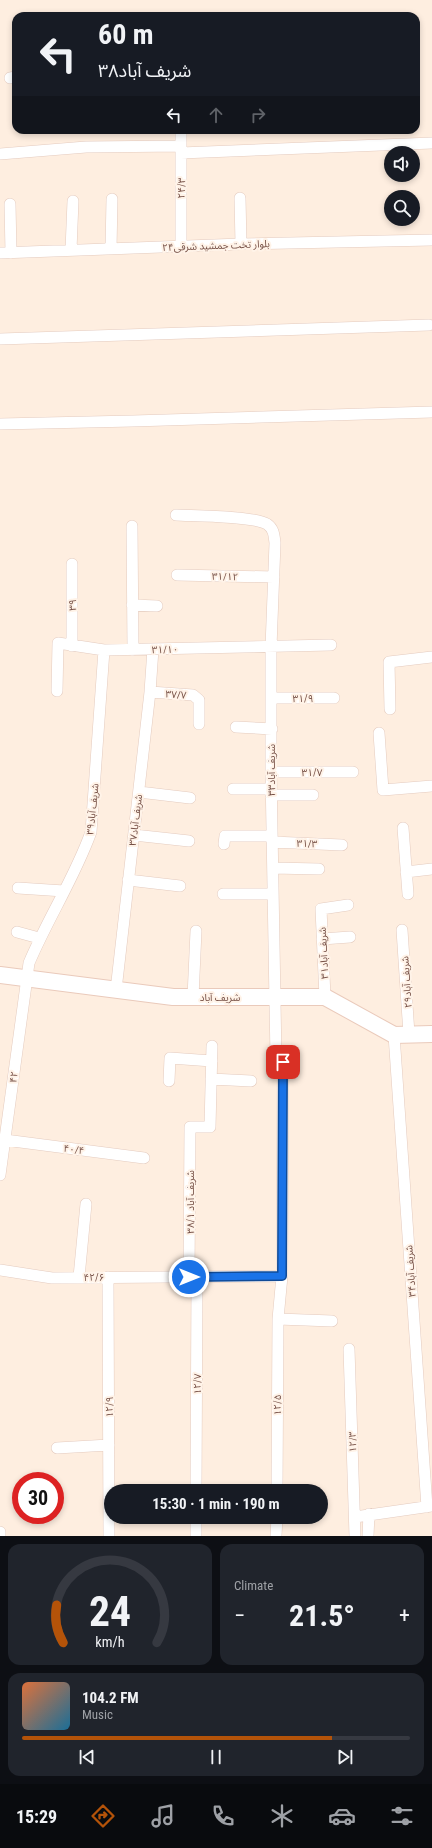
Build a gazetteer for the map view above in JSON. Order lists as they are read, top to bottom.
{
  "streets": {
    "street": [
      "۲۴/۳",
      "بلوار تخت جمشید شرقی۲۴",
      "۳۱/۱۲",
      "۳۹",
      "۳۱/۱۰",
      "۳۷/۷",
      "۳۱/۹",
      "شریف آباد۳۳",
      "۳۱/۷",
      "شریف آباد۳۹",
      "شریف آباد۳۷",
      "۳۱/۳",
      "شریف آباد۳۱",
      "شریف آباد۲۹",
      "شریف آباد",
      "۴۲",
      "۴۰/۴",
      "۳۸/۱ شریف آباد",
      "شریف آباد۳۴",
      "۴۲/۶",
      "۱۲/۷",
      "۱۲/۵",
      "۱۲/۹",
      "۱۲/۳"
    ]
  },
  "crossings": [
    ["۲۴/۳", "بلوار تخت جمشید شرقی۲۴"],
    ["۳۱/۱۲", "شریف آباد۳۳"],
    ["۳۹", "۳۱/۱۰"],
    ["۳۱/۱۰", "شریف آباد۳۳"],
    ["۳۱/۱۰", "شریف آباد۳۹"],
    ["۳۱/۱۰", "شریف آباد۳۷"],
    ["۳۷/۷", "شریف آباد۳۷"],
    ["۳۱/۹", "شریف آباد۳۳"],
    ["شریف آباد۳۳", "۳۱/۷"],
    ["شریف آباد۳۳", "۳۱/۳"],
    ["شریف آباد۳۳", "شریف آباد"],
    ["شریف آباد۳۳", "۴۲/۶"],
    ["شریف آباد۳۳", "۱۲/۵"],
    ["شریف آباد۳۹", "شریف آباد"],
    ["شریف آباد۳۹", "۴۲"],
    ["شریف آباد۳۷", "شریف آباد"],
    ["شریف آباد۳۱", "شریف آباد"],
    ["شریف آباد۲۹", "شریف آباد"],
    ["شریف آباد۲۹", "شریف آباد۳۴"],
    ["شریف آباد", "۴۲"],
    ["شریف آباد", "شریف آباد۳۴"],
    ["۴۲", "۴۰/۴"],
    ["۳۸/۱ شریف آباد", "۴۲/۶"],
    ["۳۸/۱ شریف آباد", "۱۲/۷"],
    ["۴۲/۶", "۱۲/۷"],
    ["۴۲/۶", "۱۲/۵"],
    ["۴۲/۶", "۱۲/۹"]
  ],
  "page": {
    "turn": ["60 m", "شریف آباد۳۸"],
    "limit": "30",
    "trip": "15:30 · 1 min · 190 m",
    "tile": "Climate",
    "heat": ["−", "21.5°", "+"],
    "song": ["104.2 FM", "Music"],
    "tabs": "15:29",
    "gauge": ["24", "km/h"]
  }
}
